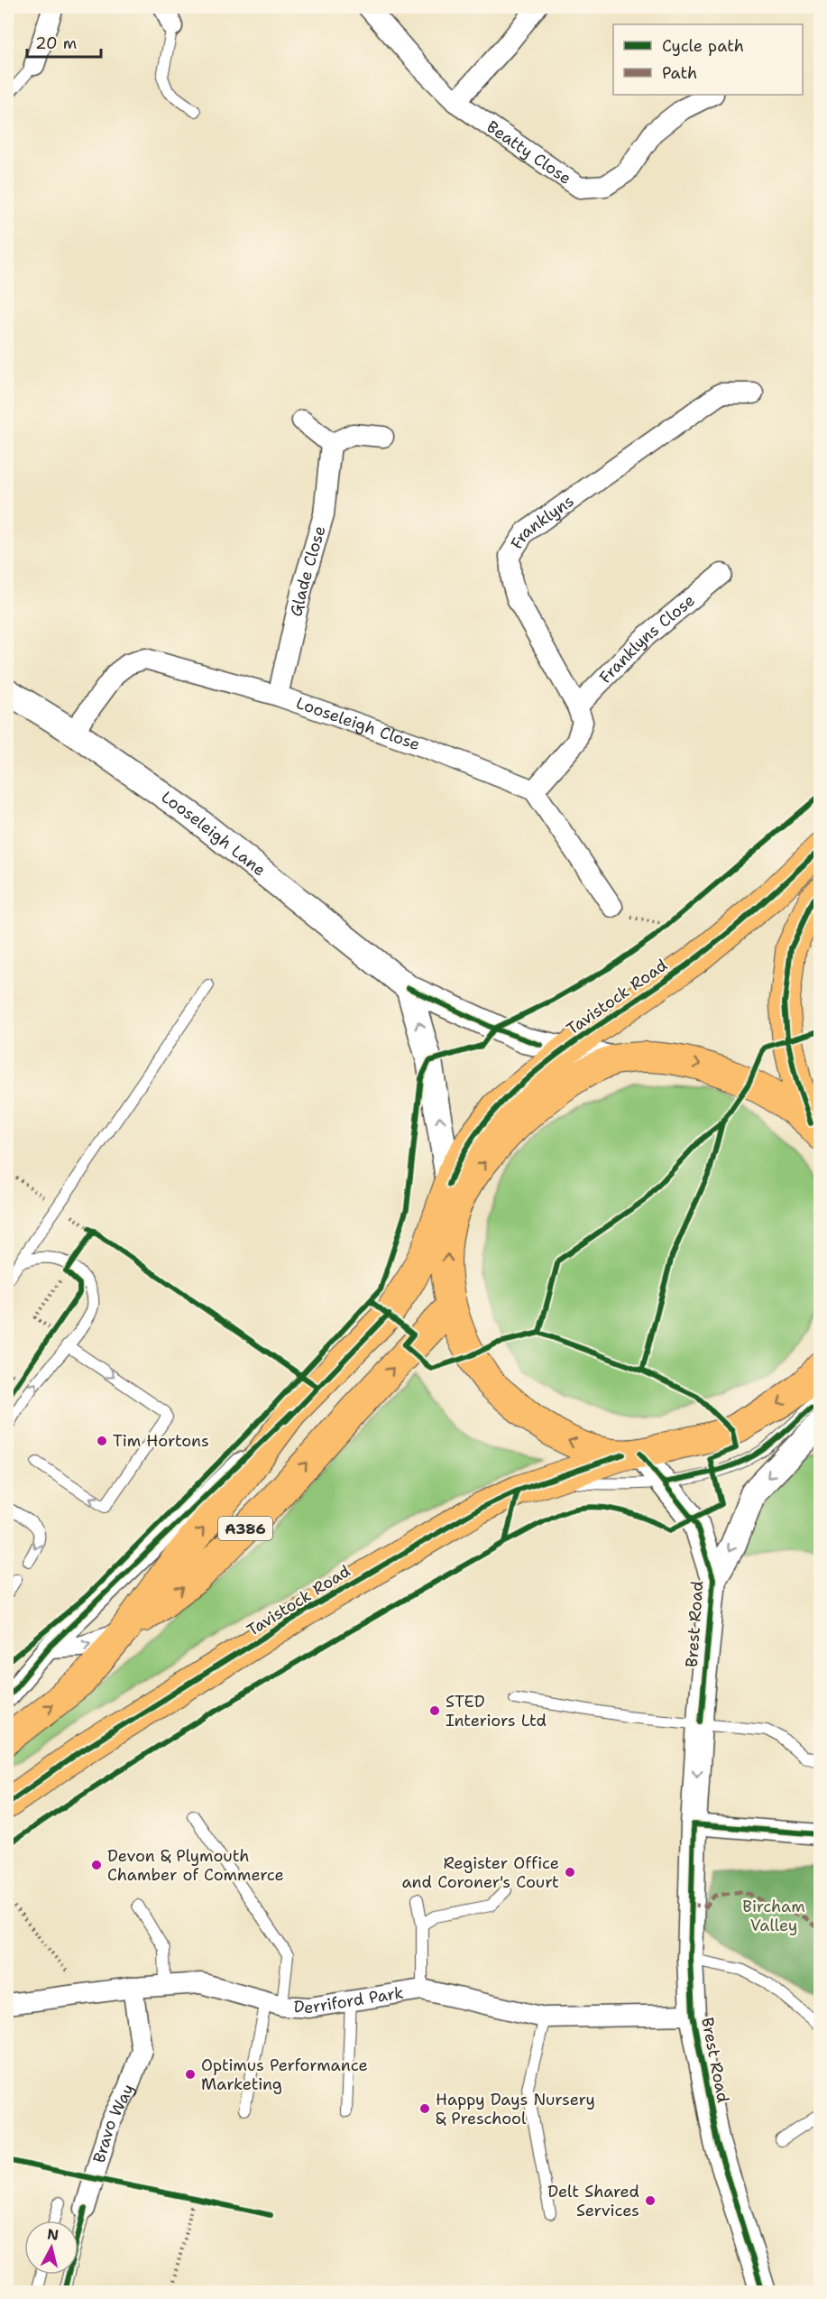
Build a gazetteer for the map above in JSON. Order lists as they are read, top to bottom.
{
  "streets": {
    "highway": ["Tavistock Road", "A386"],
    "street": [
      "Beatty Close",
      "Franklyns",
      "Glade Close",
      "Franklyns Close",
      "Looseleigh Close",
      "Looseleigh Lane",
      "Brest Road",
      "Derriford Park",
      "Bravo Way"
    ]
  },
  "crossings": [
    ["Franklyns", "Franklyns Close"],
    ["Franklyns", "Looseleigh Close"],
    ["Glade Close", "Looseleigh Close"],
    ["Looseleigh Close", "Looseleigh Lane"],
    ["Looseleigh Lane", "Tavistock Road"],
    ["Tavistock Road", "Brest Road"],
    ["Brest Road", "Derriford Park"],
    ["Derriford Park", "Bravo Way"]
  ],
  "parks": ["Bircham Valley"],
  "places": [
    "Tim Hortons",
    "STED Interiors Ltd",
    "Devon & Plymouth Chamber of Commerce",
    "Register Office and Coroner's Court",
    "Optimus Performance Marketing",
    "Happy Days Nursery & Preschool",
    "Delt Shared Services"
  ],
  "legend": ["Cycle path", "Path"],
  "scale_bar": "20 m",
  "north": "top"
}
